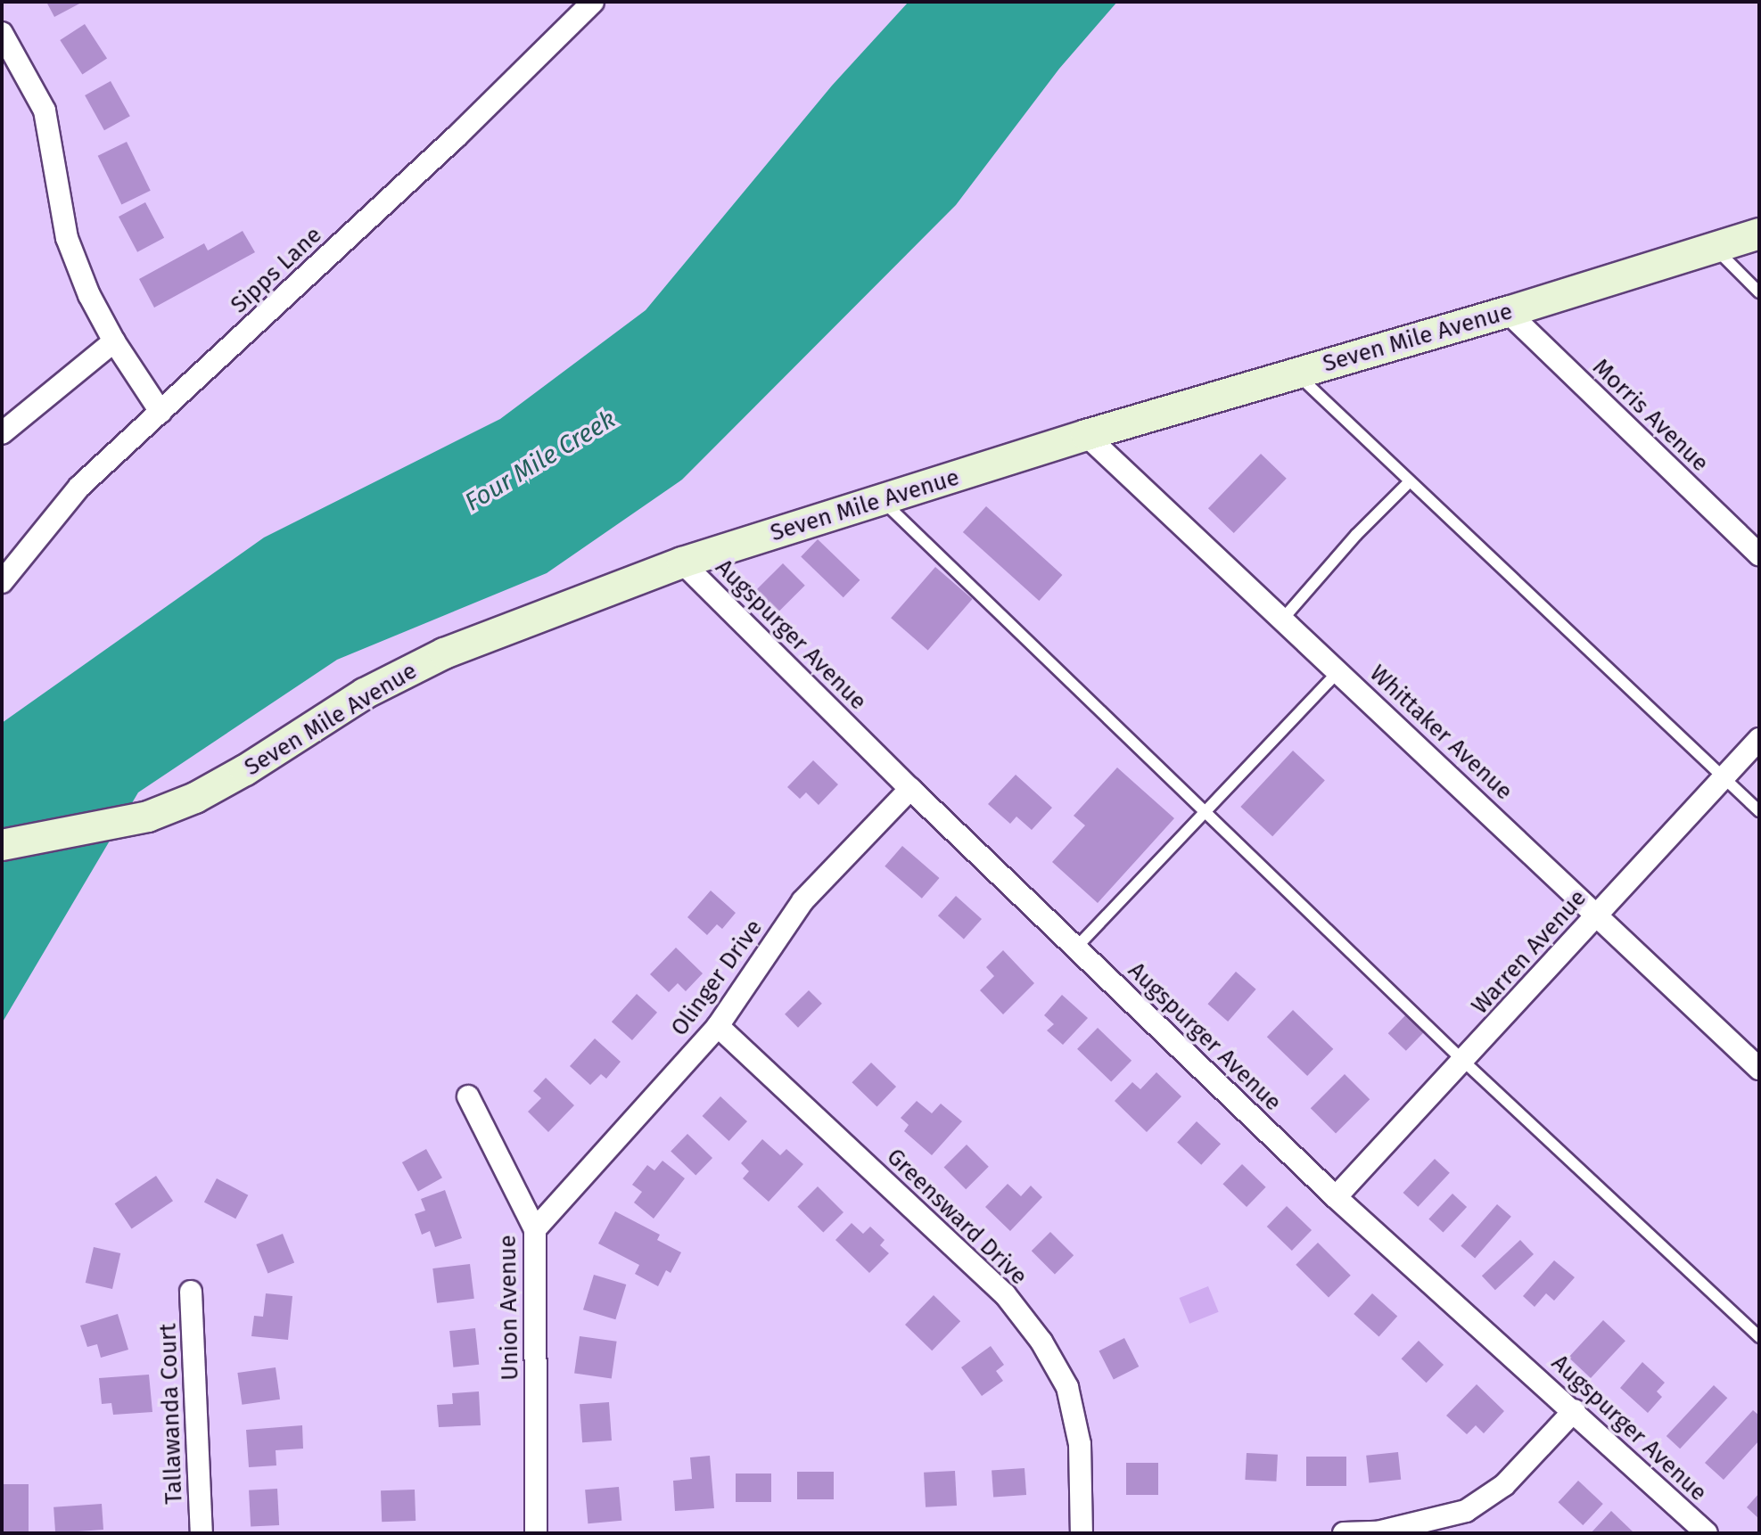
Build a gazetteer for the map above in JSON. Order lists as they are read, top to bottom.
{
  "streets": {
    "main road": ["Seven Mile Avenue"],
    "street": [
      "Sipps Lane",
      "Morris Avenue",
      "Augspurger Avenue",
      "Whittaker Avenue",
      "Warren Avenue",
      "Olinger Drive",
      "Greensward Drive",
      "Union Avenue",
      "Tallawanda Court"
    ]
  },
  "crossings": [
    ["Seven Mile Avenue", "Morris Avenue"],
    ["Seven Mile Avenue", "Augspurger Avenue"],
    ["Seven Mile Avenue", "Whittaker Avenue"],
    ["Augspurger Avenue", "Warren Avenue"],
    ["Augspurger Avenue", "Olinger Drive"],
    ["Whittaker Avenue", "Warren Avenue"],
    ["Olinger Drive", "Greensward Drive"],
    ["Olinger Drive", "Union Avenue"]
  ],
  "water": ["Four Mile Creek"]
}
